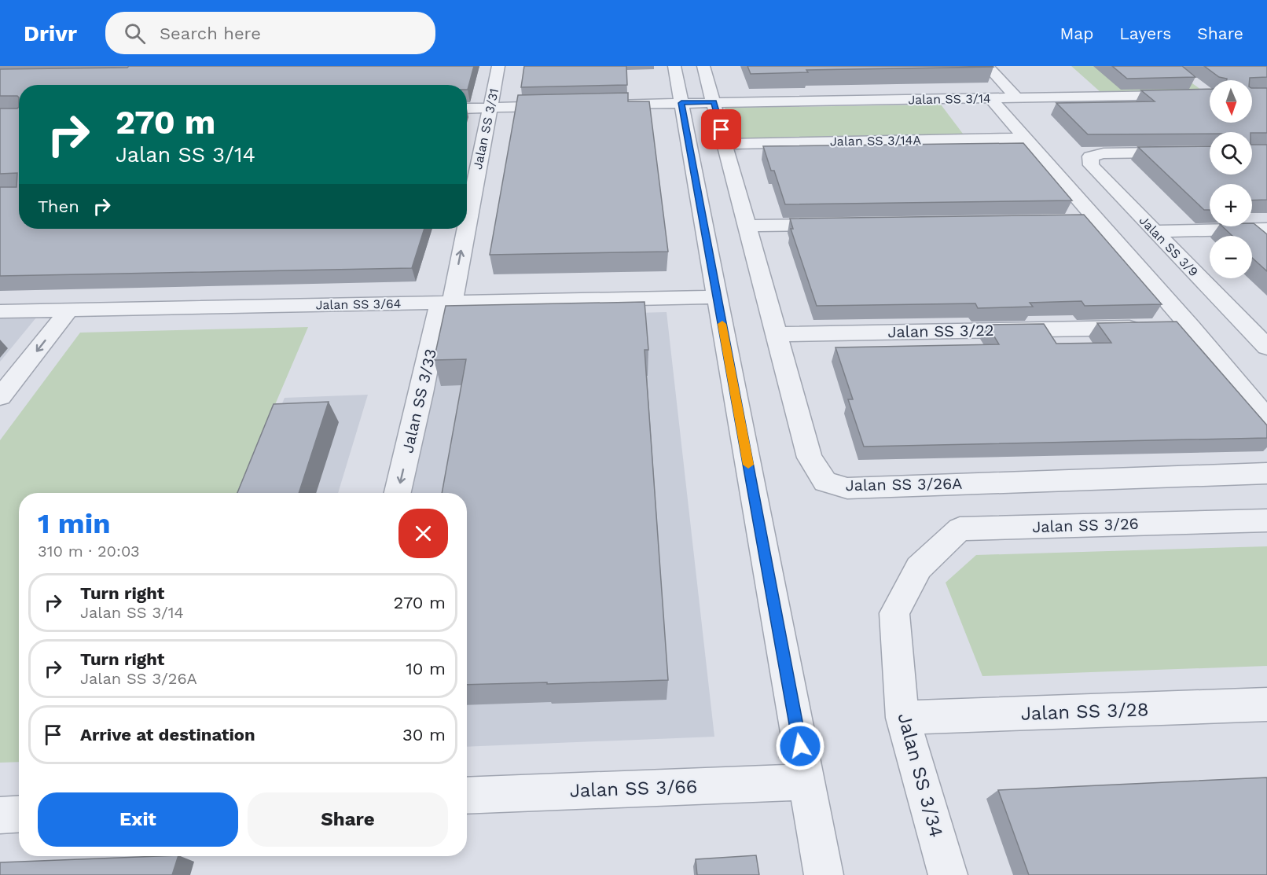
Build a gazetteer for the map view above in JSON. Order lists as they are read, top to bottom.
{
  "streets": {
    "street": [
      "Jalan SS 3/14",
      "Jalan SS 3/31",
      "Jalan SS 3/14A",
      "Jalan SS 3/9",
      "Jalan SS 3/64",
      "Jalan SS 3/22",
      "Jalan SS 3/33",
      "Jalan SS 3/26A",
      "Jalan SS 3/26",
      "Jalan SS 3/28",
      "Jalan SS 3/34",
      "Jalan SS 3/66"
    ]
  },
  "crossings": [
    ["Jalan SS 3/14", "Jalan SS 3/26A"],
    ["Jalan SS 3/31", "Jalan SS 3/64"],
    ["Jalan SS 3/31", "Jalan SS 3/33"],
    ["Jalan SS 3/14A", "Jalan SS 3/26A"],
    ["Jalan SS 3/64", "Jalan SS 3/33"],
    ["Jalan SS 3/22", "Jalan SS 3/26A"],
    ["Jalan SS 3/26", "Jalan SS 3/34"],
    ["Jalan SS 3/28", "Jalan SS 3/34"]
  ],
  "one_way": ["Jalan SS 3/33"],
  "north": "bottom",
  "page": {
    "header": "Drivr",
    "search": "Search here",
    "nav": ["Map", "Layers", "Share"],
    "map_buttons": ["+", "−"],
    "turn": ["270 m", "Jalan SS 3/14"],
    "then": "Then",
    "heading": ["1 min", "310 m · 20:03"],
    "list": [
      {
        "name": "Turn right",
        "note": "Jalan SS 3/14",
        "value": "270 m"
      },
      {
        "name": "Turn right",
        "note": "Jalan SS 3/26A",
        "value": "10 m"
      },
      {
        "name": "Arrive at destination",
        "value": "30 m"
      }
    ],
    "buttons": ["Exit", "Share"]
  }
}
